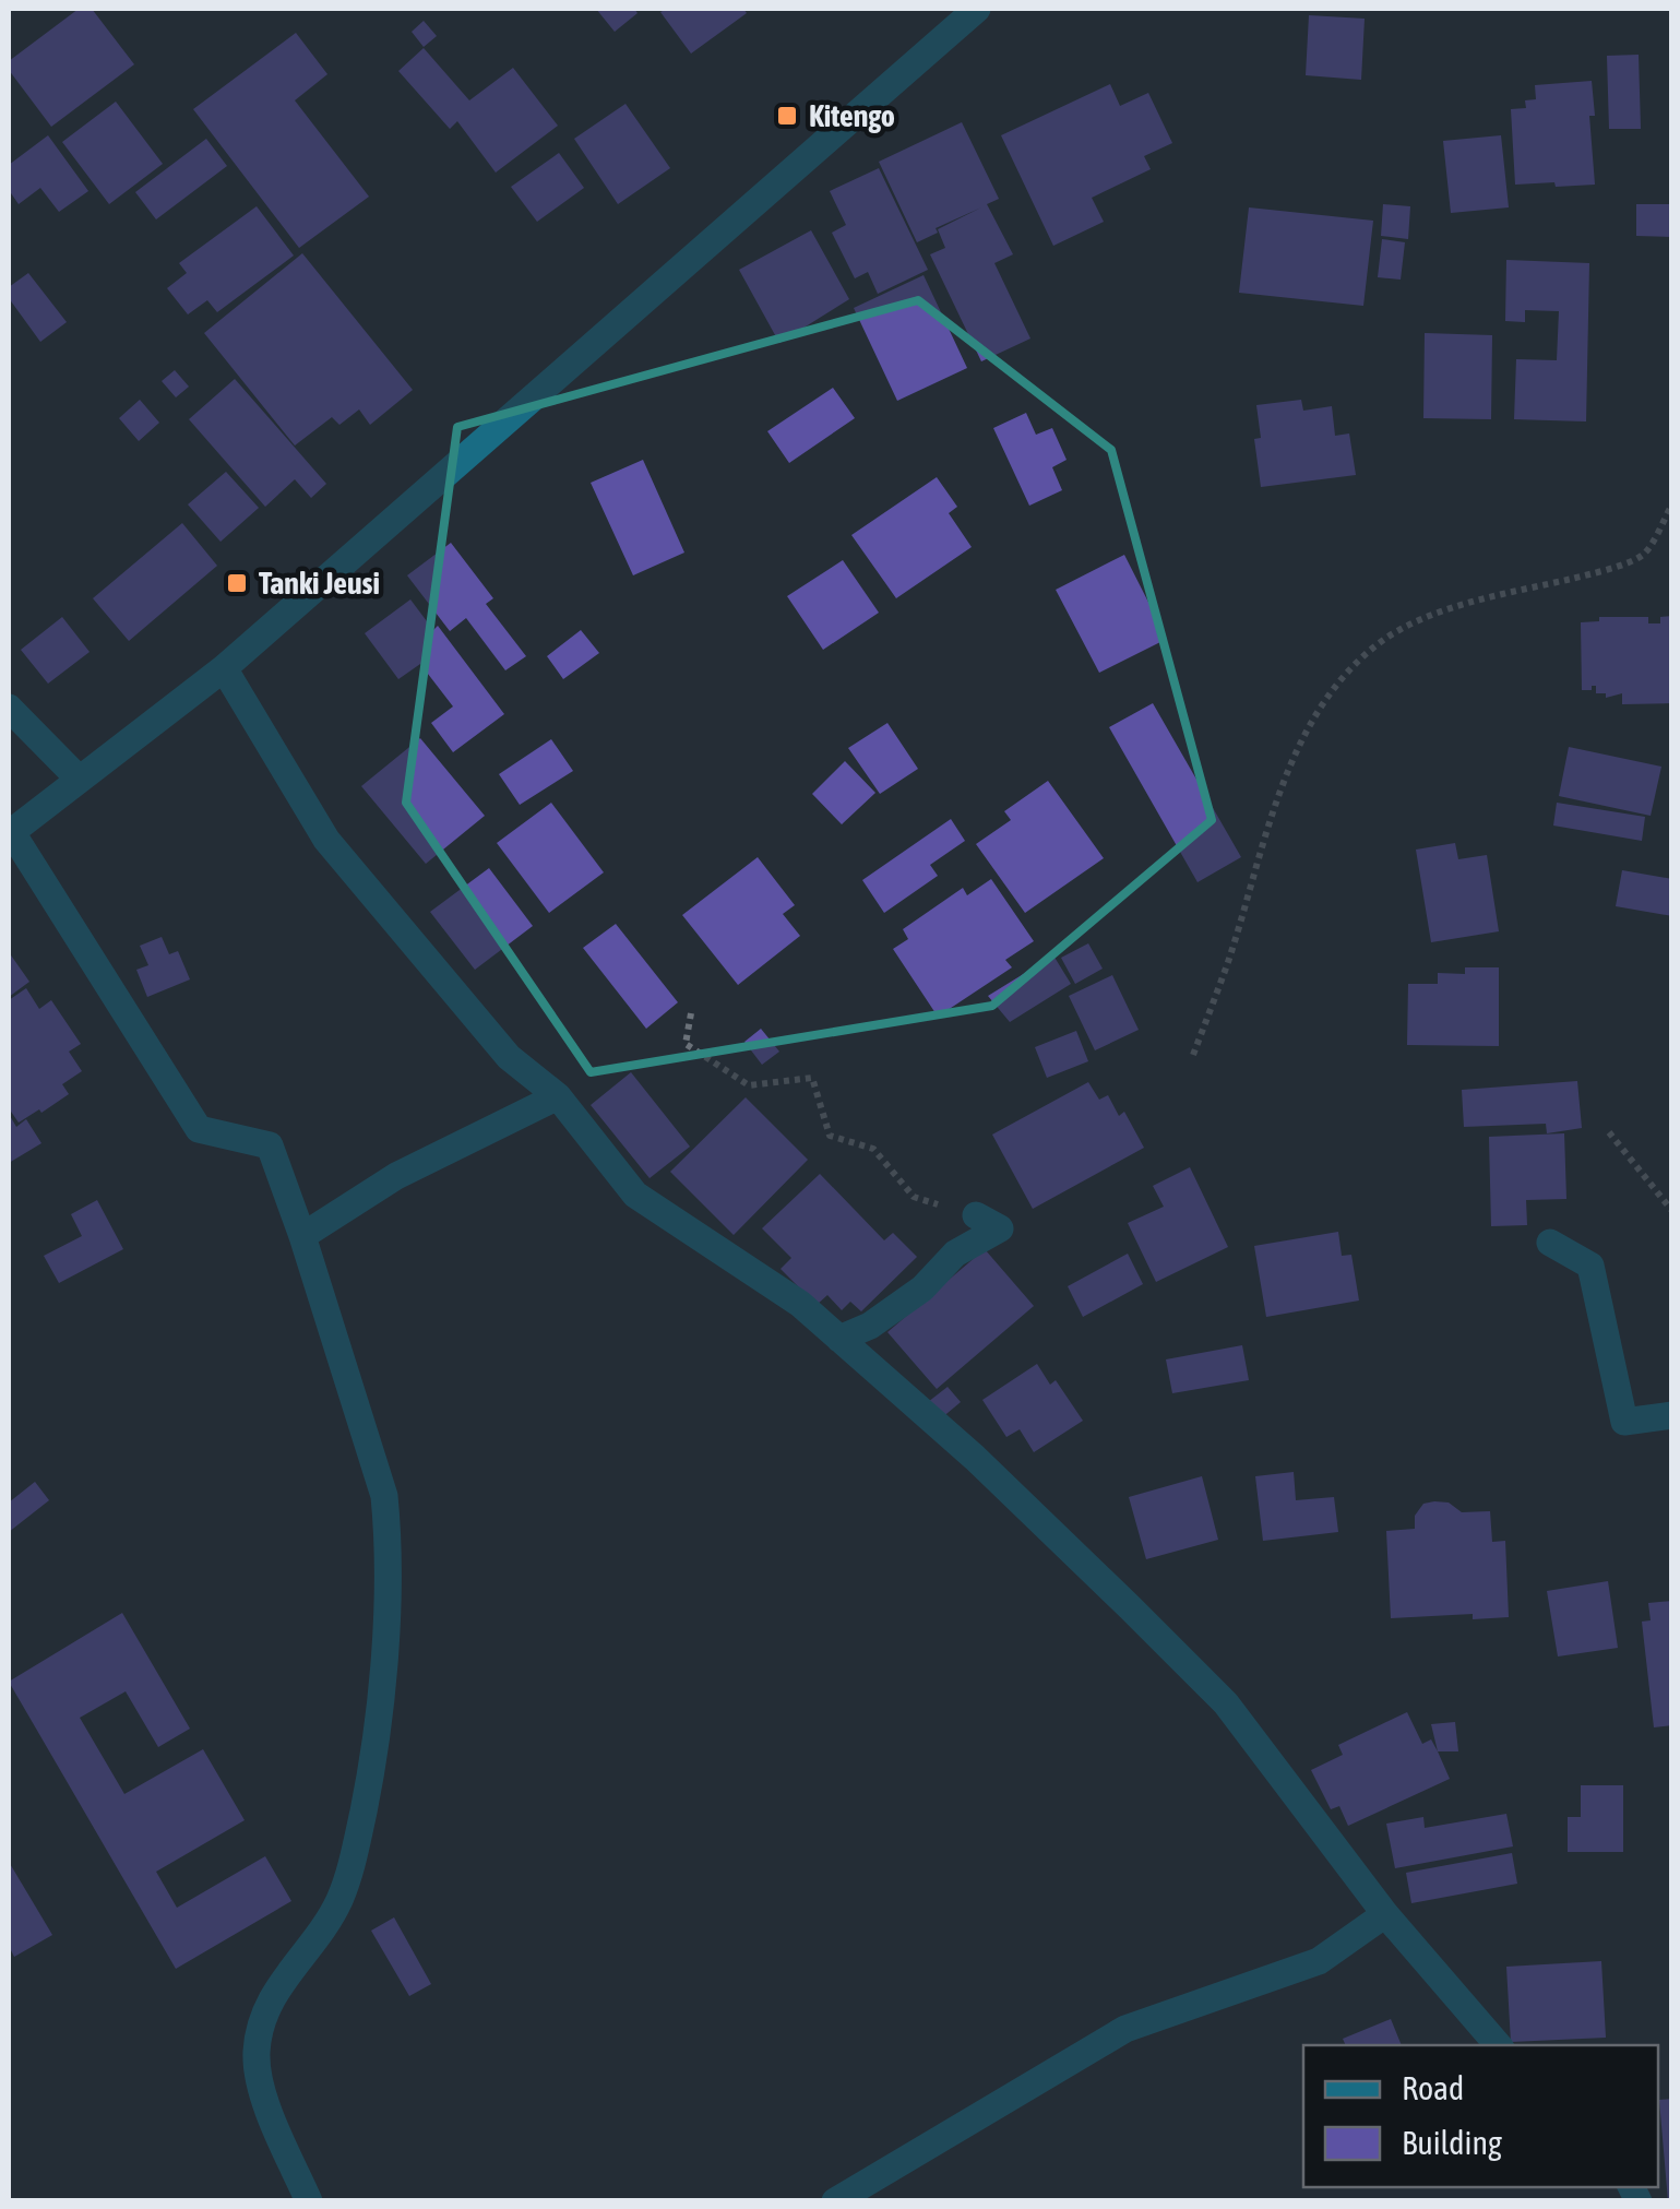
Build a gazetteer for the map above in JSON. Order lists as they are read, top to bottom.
{
  "places": {
    "transit": ["Kitengo", "Tanki Jeusi"]
  },
  "legend": ["Road", "Building"]
}
